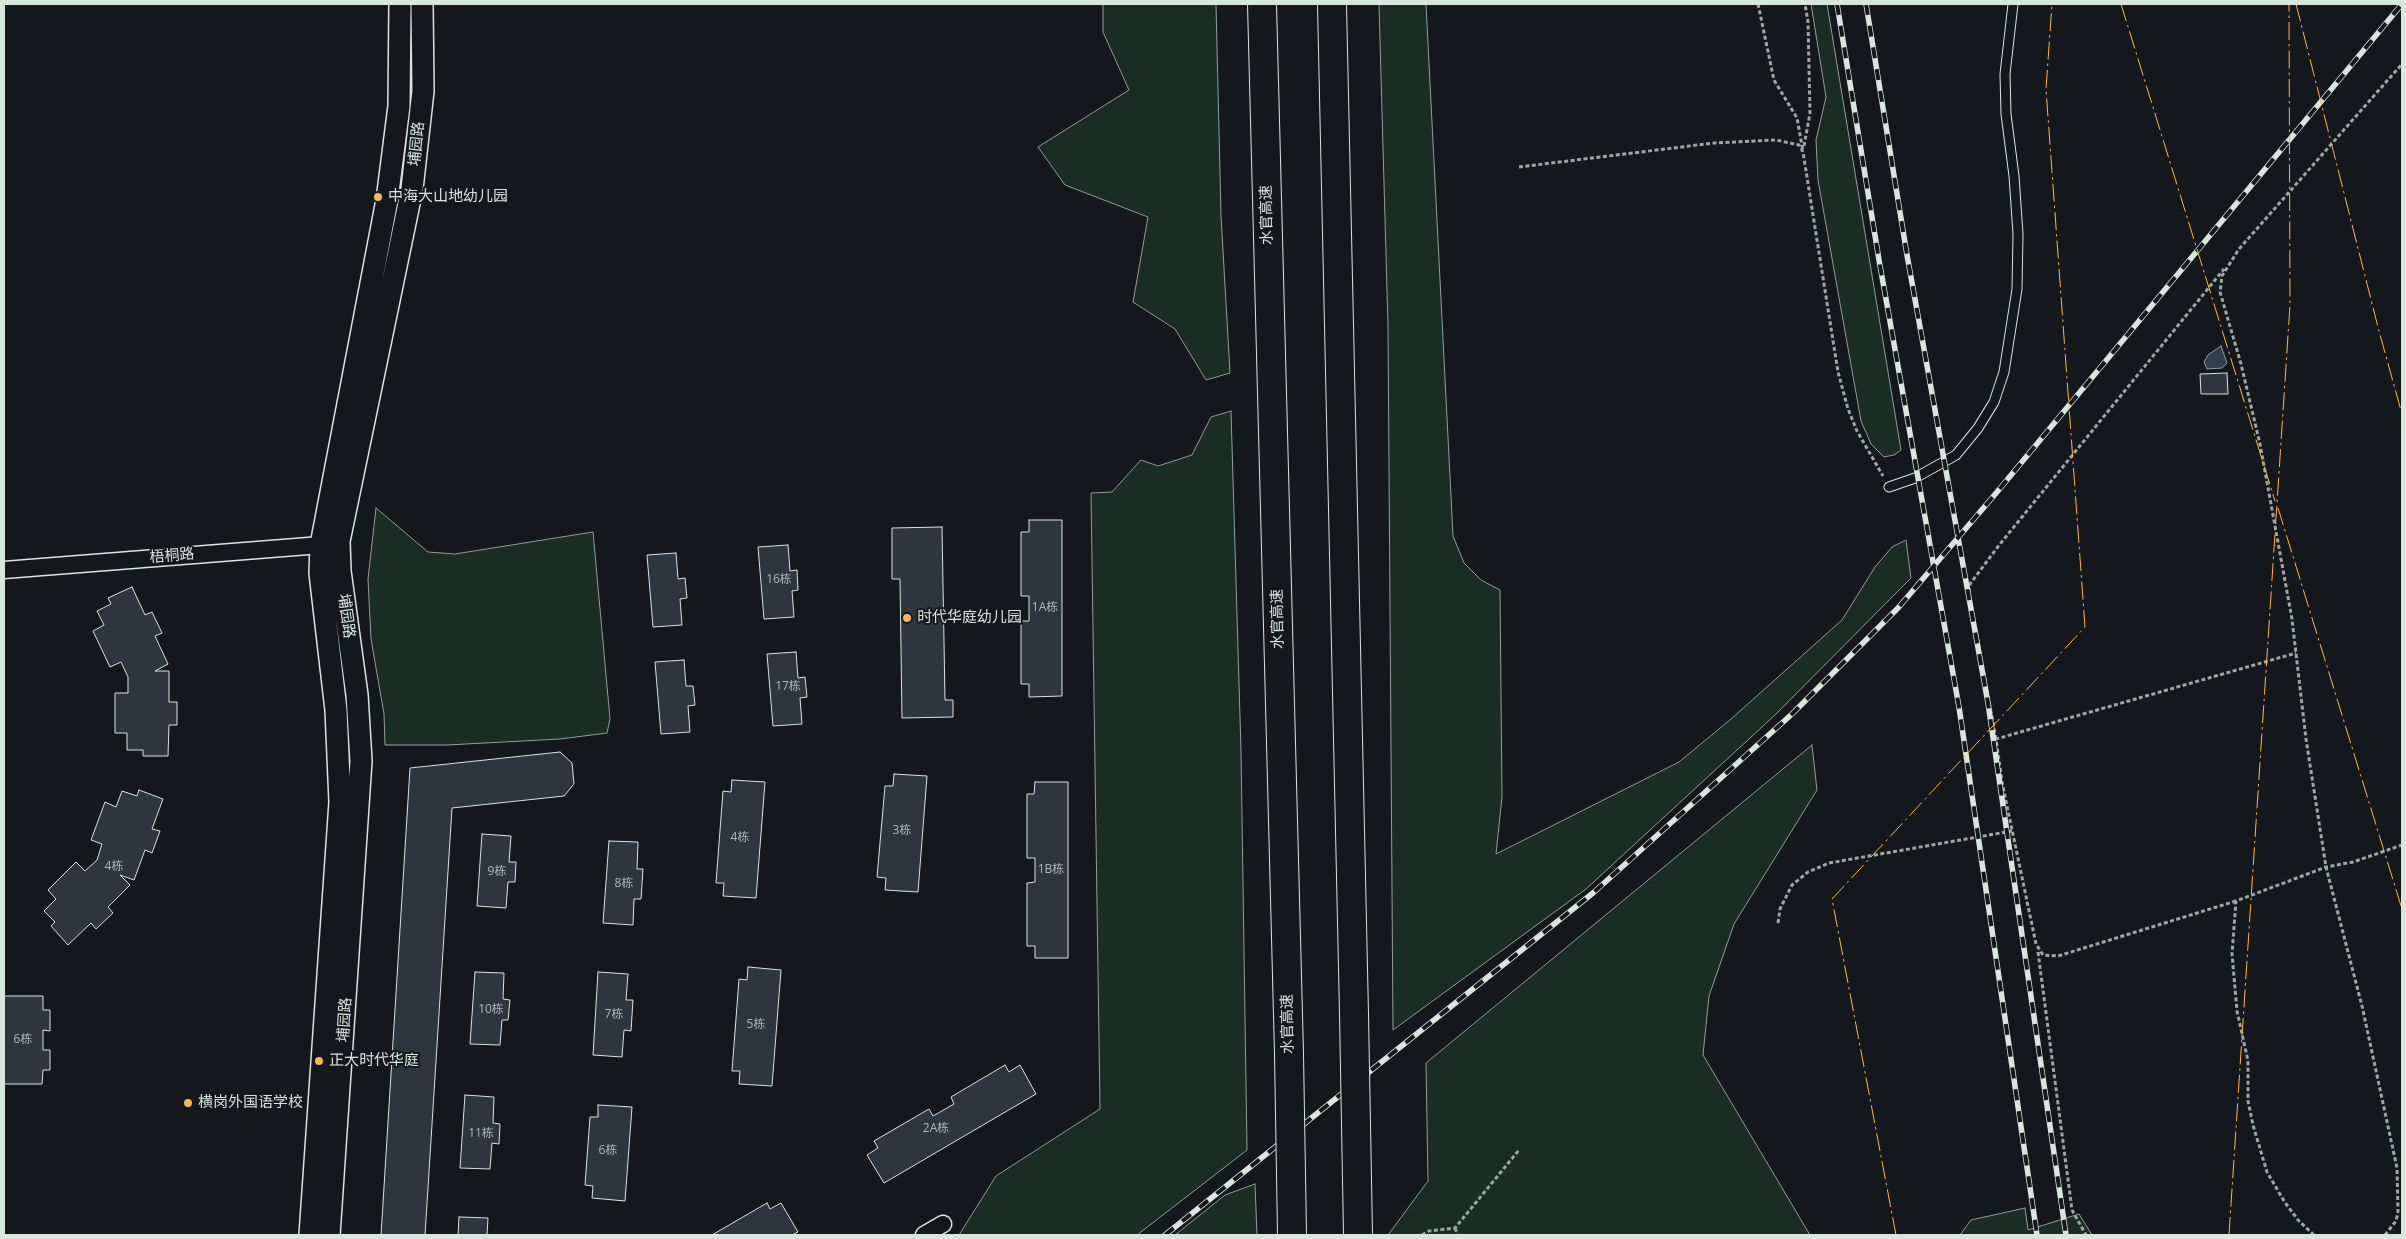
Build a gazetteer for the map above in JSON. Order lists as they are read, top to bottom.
{
  "streets": {
    "highway": ["水官高速"],
    "street": ["埔园路", "梧桐路"]
  },
  "crossings": [
    ["埔园路", "梧桐路"]
  ],
  "places": [
    "中海大山地幼儿园",
    "时代华庭幼儿园",
    "正大时代华庭",
    "横岗外国语学校"
  ],
  "house_numbers": [
    "16栋",
    "1A栋",
    "17栋",
    "3栋",
    "4栋",
    "4栋",
    "1B栋",
    "9栋",
    "8栋",
    "10栋",
    "7栋",
    "5栋",
    "6栋",
    "2A栋",
    "11栋",
    "6栋"
  ]
}
